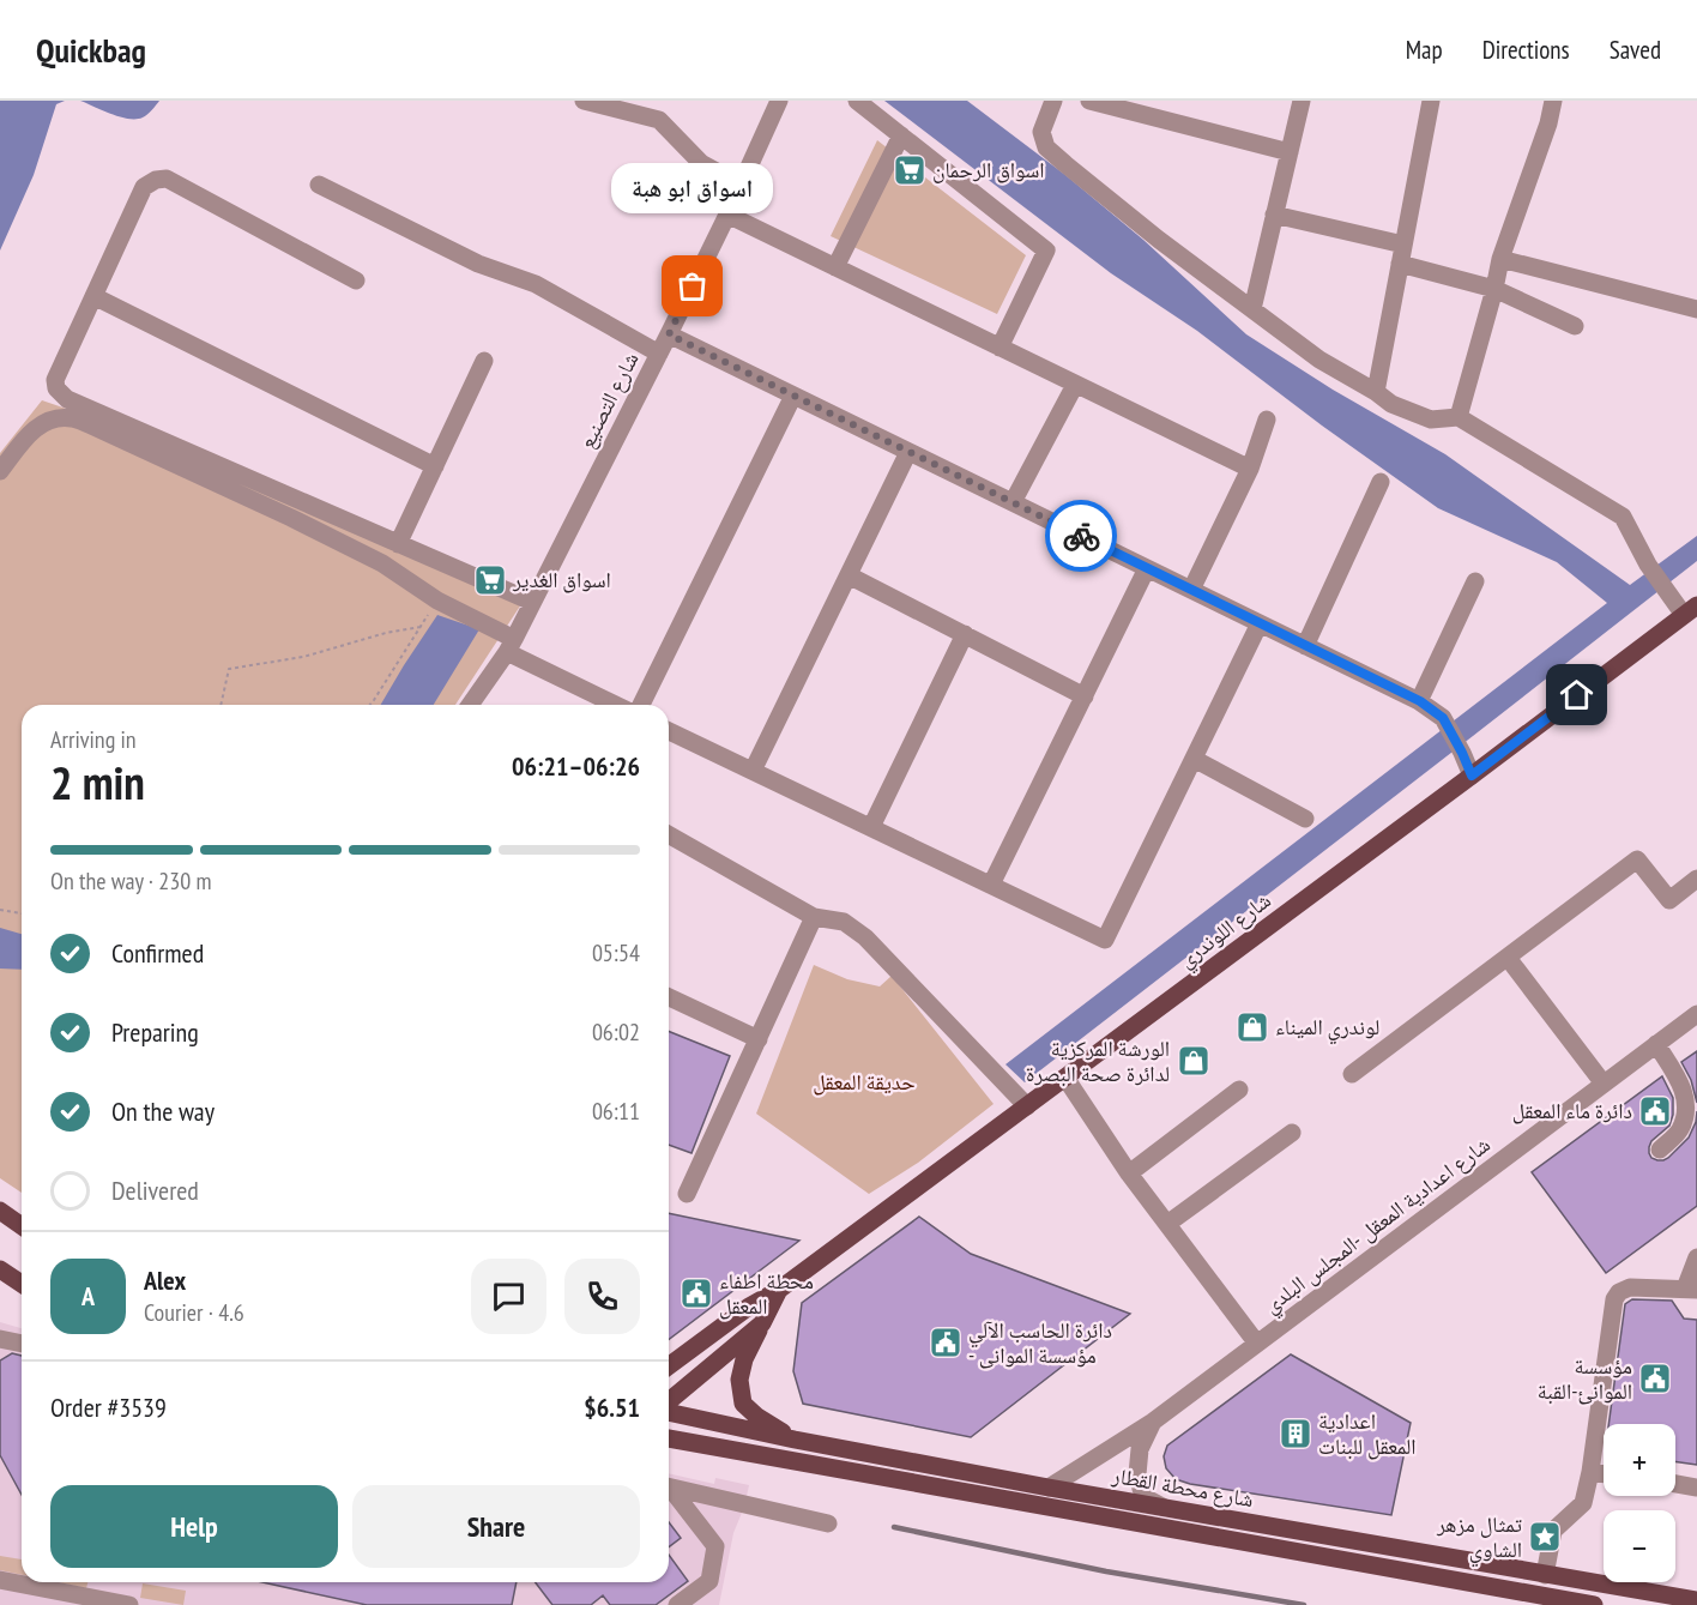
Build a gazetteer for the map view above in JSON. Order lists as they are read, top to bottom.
{
  "streets": {
    "main road": ["شارع اللوندري", "شارع محطة القطار"],
    "street": ["شارع التصنيع", "شارع اعدادية المعقل -المجلس البلدي"]
  },
  "crossings": [
    ["شارع اعدادية المعقل -المجلس البلدي", "شارع محطة القطار"]
  ],
  "parks": ["حديقة المعقل"],
  "places": {
    "supermarket": ["اسواق الرحمان", "اسواق الغدير"],
    "other": ["اسواق ابو هبة"],
    "shop": ["لوندري الميناء", "الورشة المركزية لدائرة صحة البصرة"],
    "public building": [
      "دائرة ماء المعقل",
      "محطة اطفاء المعقل",
      "دائرة الحاسب الآلي - مؤسسة الموانى",
      "مؤسسة الموانئ-القبة"
    ],
    "building": ["اعدادية المعقل للبنات"],
    "place": ["تمثال مزهر الشاوي"]
  },
  "page": {
    "header": "Quickbag",
    "nav": ["Map", "Directions", "Saved"],
    "bubble": "اسواق ابو هبة",
    "heading": ["2 min", "Arriving in", "06:21–06:26"],
    "panel": [
      "Alex",
      "Courier · 4.6",
      "Order #3539",
      "$6.51"
    ],
    "bar": "On the way · 230 m",
    "list": [
      ["Confirmed", "05:54"],
      ["Preparing", "06:02"],
      ["On the way", "06:11"],
      "Delivered"
    ],
    "round": "A",
    "map_buttons": ["+", "−"],
    "buttons": ["Help", "Share"]
  }
}
